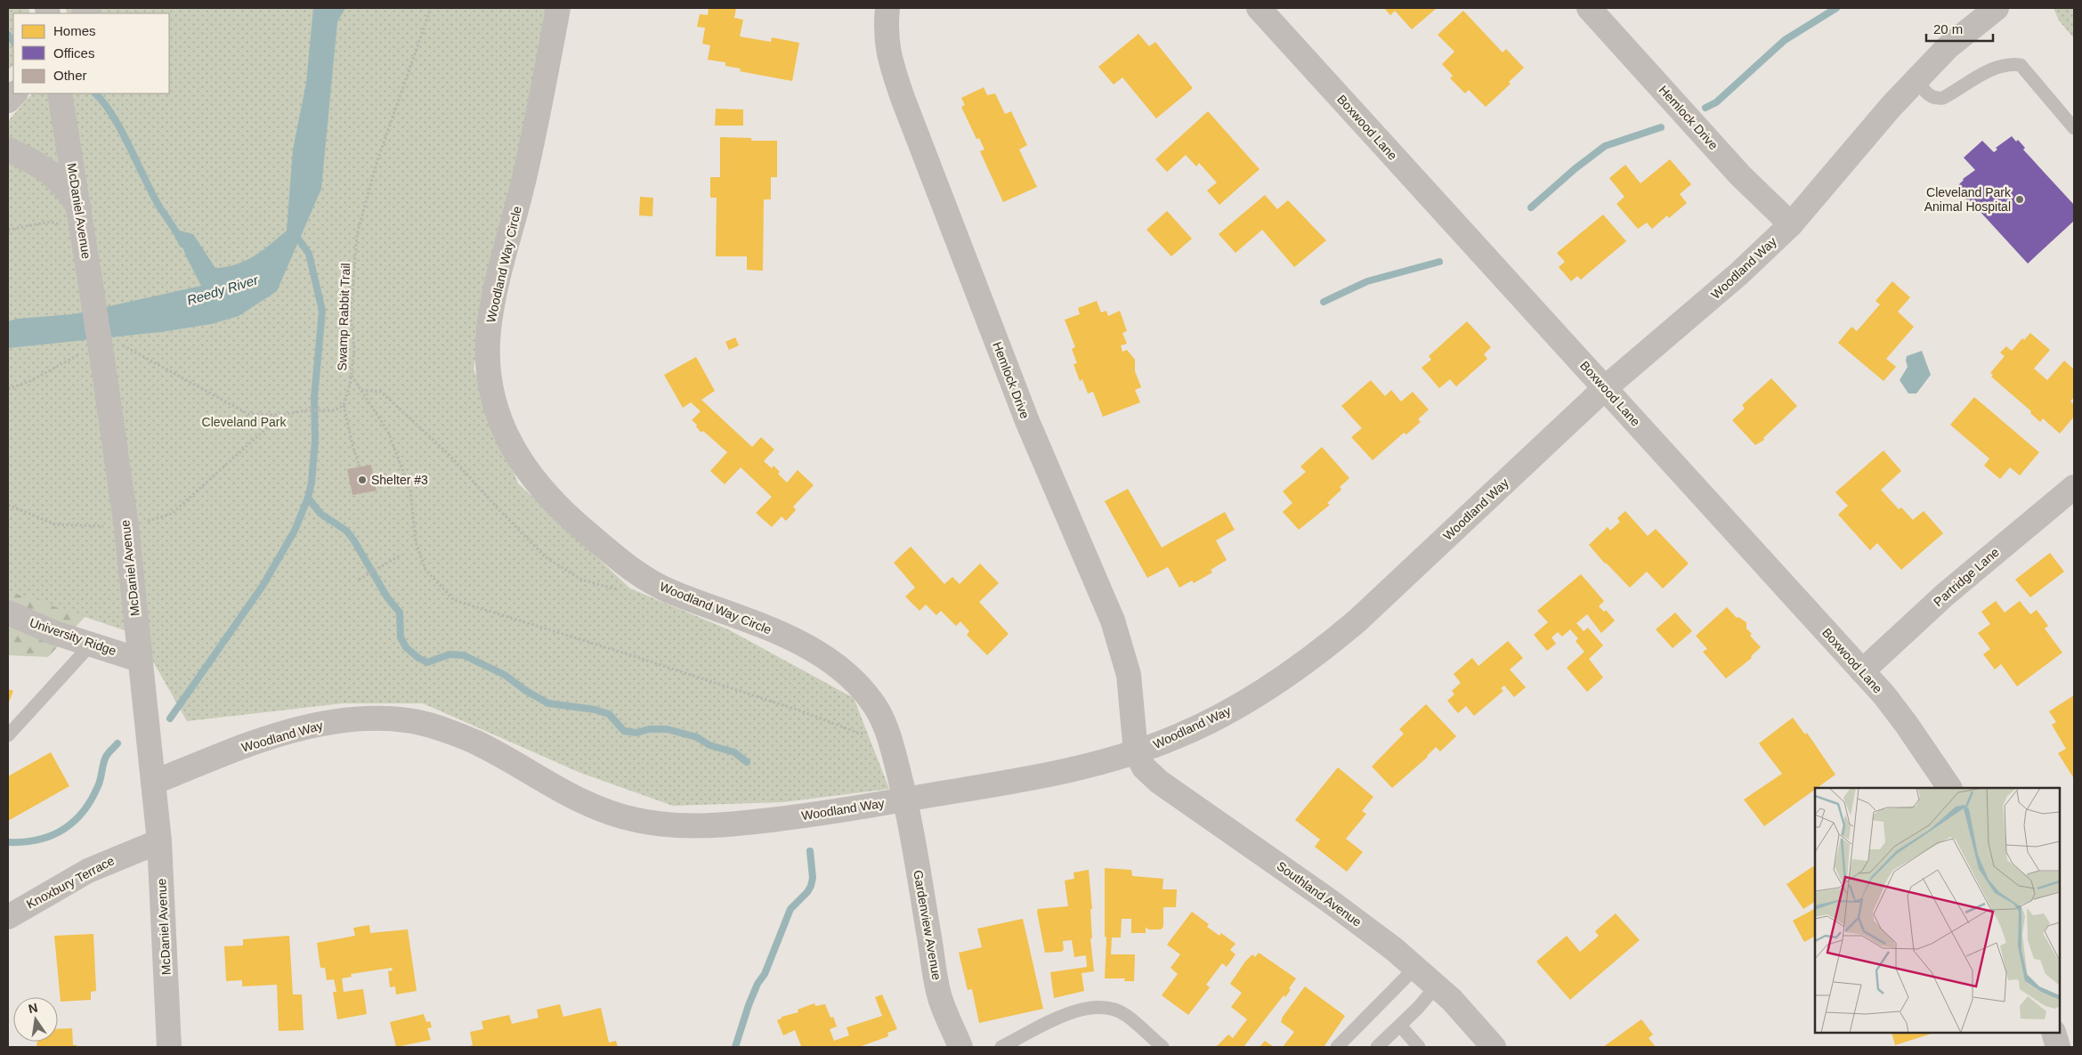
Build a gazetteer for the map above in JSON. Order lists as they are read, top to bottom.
{
  "streets": {
    "street": [
      "Hemlock Drive",
      "Boxwood Lane",
      "McDaniel Avenue",
      "Woodland Way Circle",
      "Woodland Way",
      "Partridge Lane",
      "University Ridge",
      "Knoxbury Terrace",
      "Southland Avenue",
      "Gardenview Avenue"
    ],
    "path": ["Swamp Rabbit Trail"]
  },
  "crossings": [
    ["Hemlock Drive", "Woodland Way"],
    ["Hemlock Drive", "Southland Avenue"],
    ["Boxwood Lane", "Woodland Way"],
    ["Boxwood Lane", "Partridge Lane"],
    ["McDaniel Avenue", "Woodland Way"],
    ["McDaniel Avenue", "University Ridge"],
    ["McDaniel Avenue", "Knoxbury Terrace"],
    ["Woodland Way Circle", "Woodland Way"],
    ["Woodland Way Circle", "Gardenview Avenue"],
    ["Woodland Way", "Southland Avenue"],
    ["Woodland Way", "Gardenview Avenue"]
  ],
  "water": ["Reedy River"],
  "parks": ["Cleveland Park"],
  "places": ["Cleveland Park Animal Hospital", "Shelter #3"],
  "legend": ["Homes", "Offices", "Other"],
  "scale_bar": "20 m",
  "north": "top"
}
